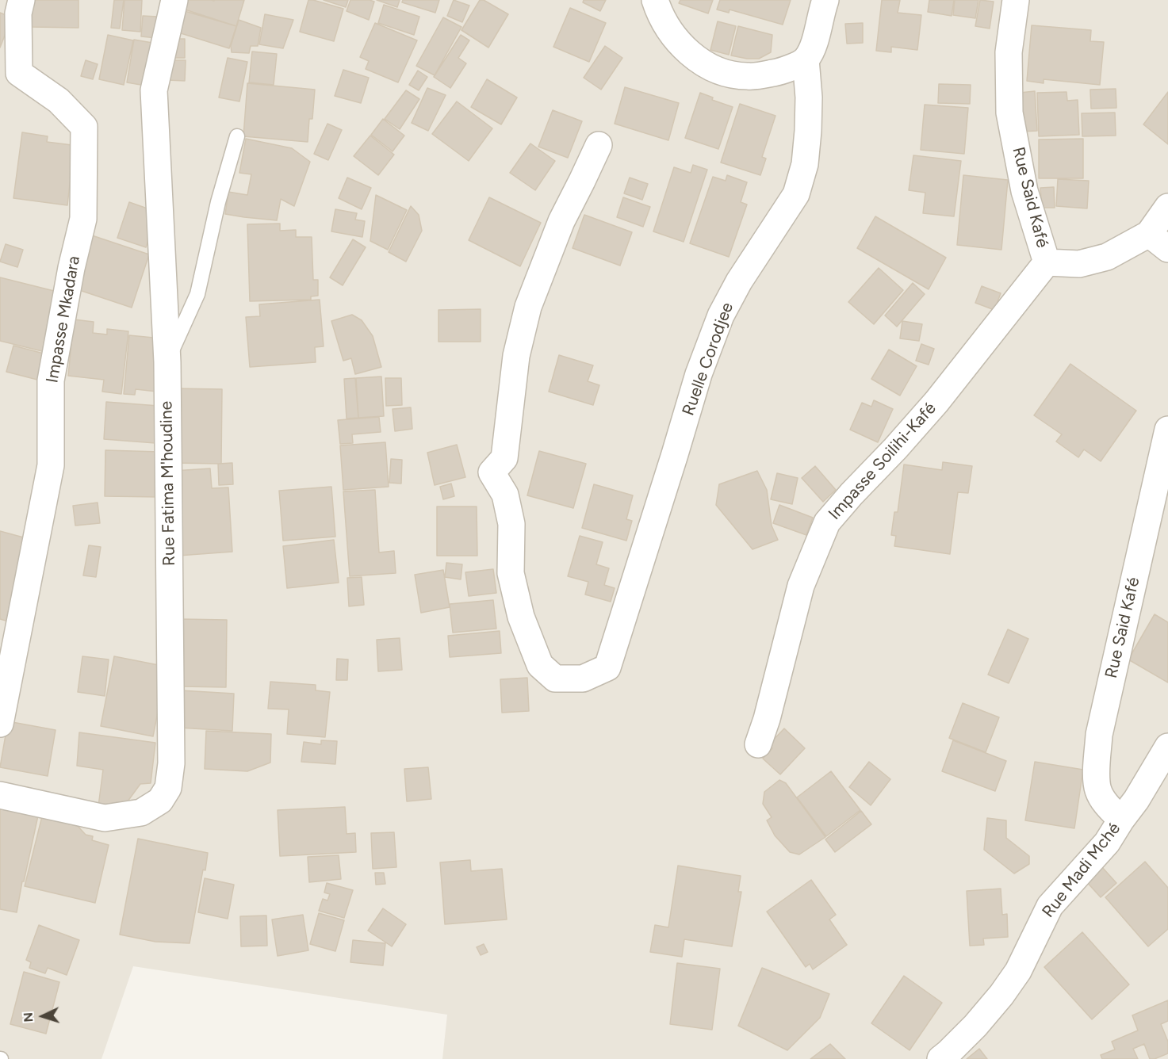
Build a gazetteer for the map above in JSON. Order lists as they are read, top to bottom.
{
  "streets": {
    "street": [
      "Rue Said Kafé",
      "Impasse Mkadara",
      "Ruelle Corodjee",
      "Impasse Soilihi-Kafé",
      "Rue Fatima M'houdine",
      "Rue Madi Mché"
    ]
  },
  "crossings": [
    ["Rue Said Kafé", "Impasse Soilihi-Kafé"],
    ["Rue Said Kafé", "Rue Madi Mché"]
  ],
  "north": "left"
}
